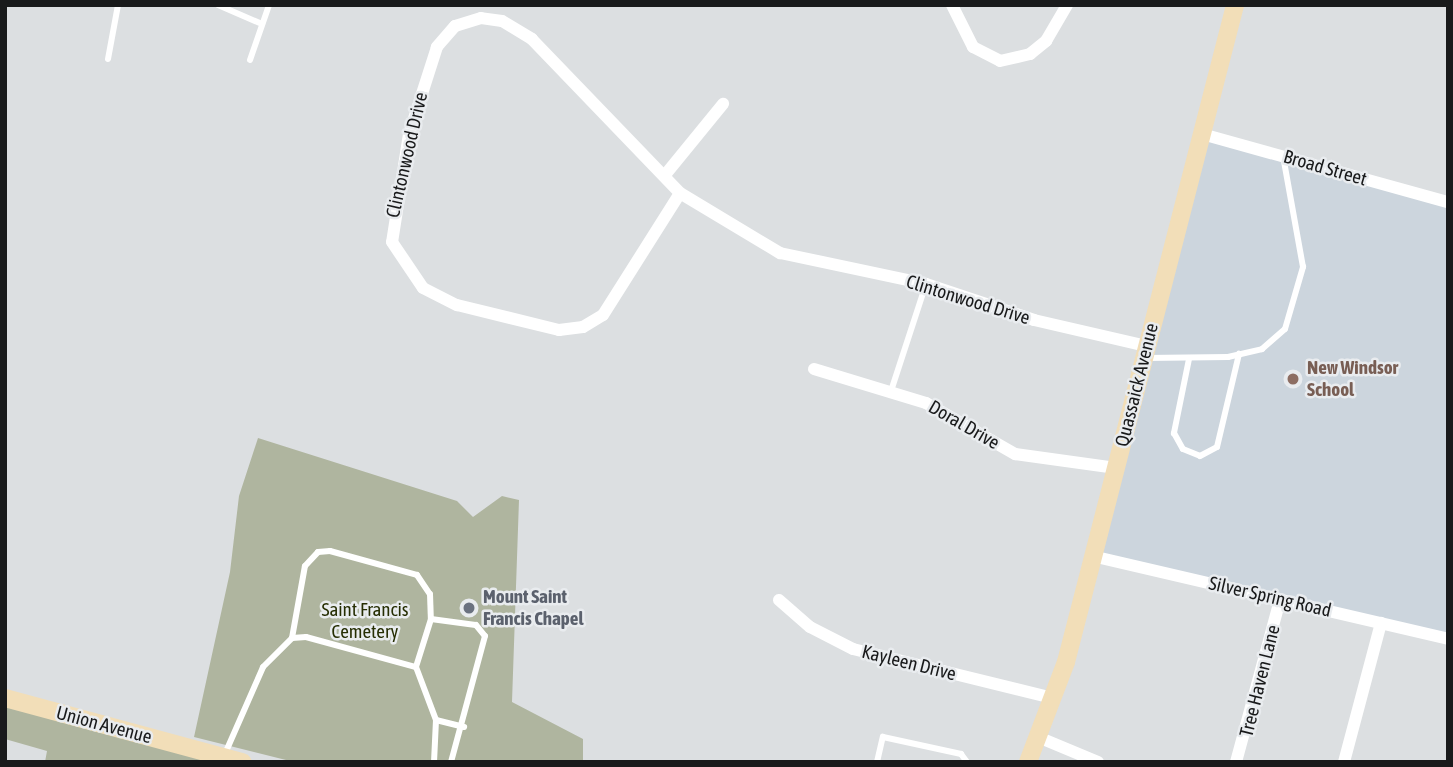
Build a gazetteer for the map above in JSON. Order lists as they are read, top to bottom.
{
  "streets": {
    "main road": ["Quassaick Avenue", "Union Avenue"],
    "street": [
      "Clintonwood Drive",
      "Broad Street",
      "Doral Drive",
      "Silver Spring Road",
      "Kayleen Drive",
      "Tree Haven Lane"
    ]
  },
  "crossings": [
    ["Clintonwood Drive", "Quassaick Avenue"],
    ["Broad Street", "Quassaick Avenue"],
    ["Quassaick Avenue", "Doral Drive"],
    ["Quassaick Avenue", "Silver Spring Road"],
    ["Quassaick Avenue", "Kayleen Drive"],
    ["Silver Spring Road", "Tree Haven Lane"]
  ],
  "parks": ["Saint Francis Cemetery"],
  "places": ["New Windsor School", "Mount Saint Francis Chapel"]
}
